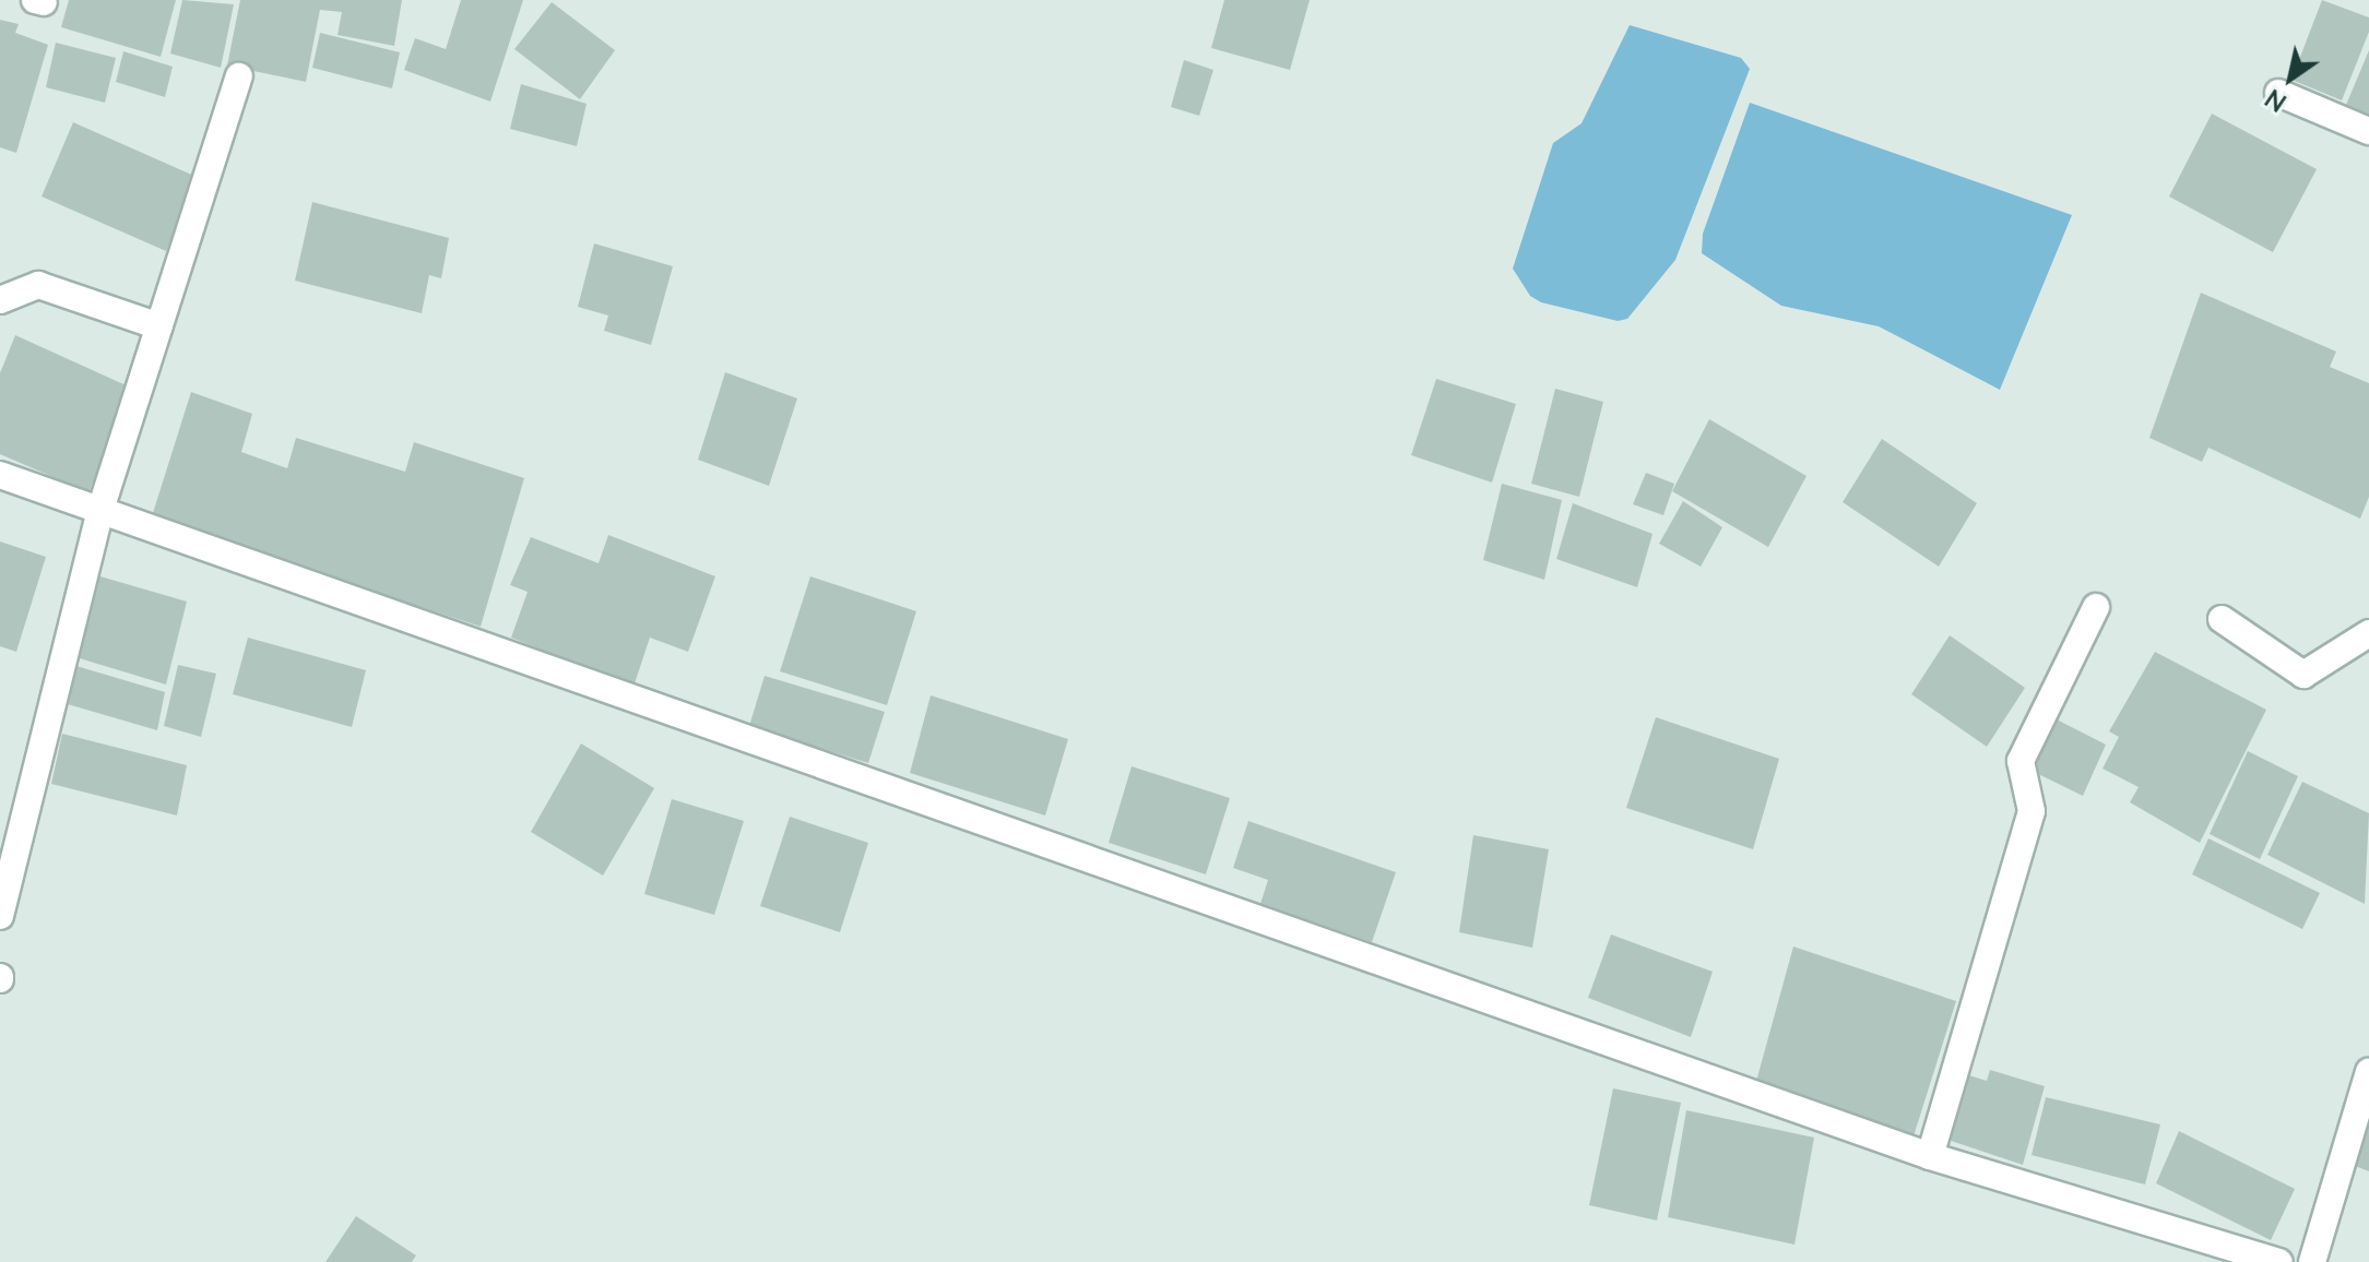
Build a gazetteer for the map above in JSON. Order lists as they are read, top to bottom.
{
  "north": "bottom left"
}
